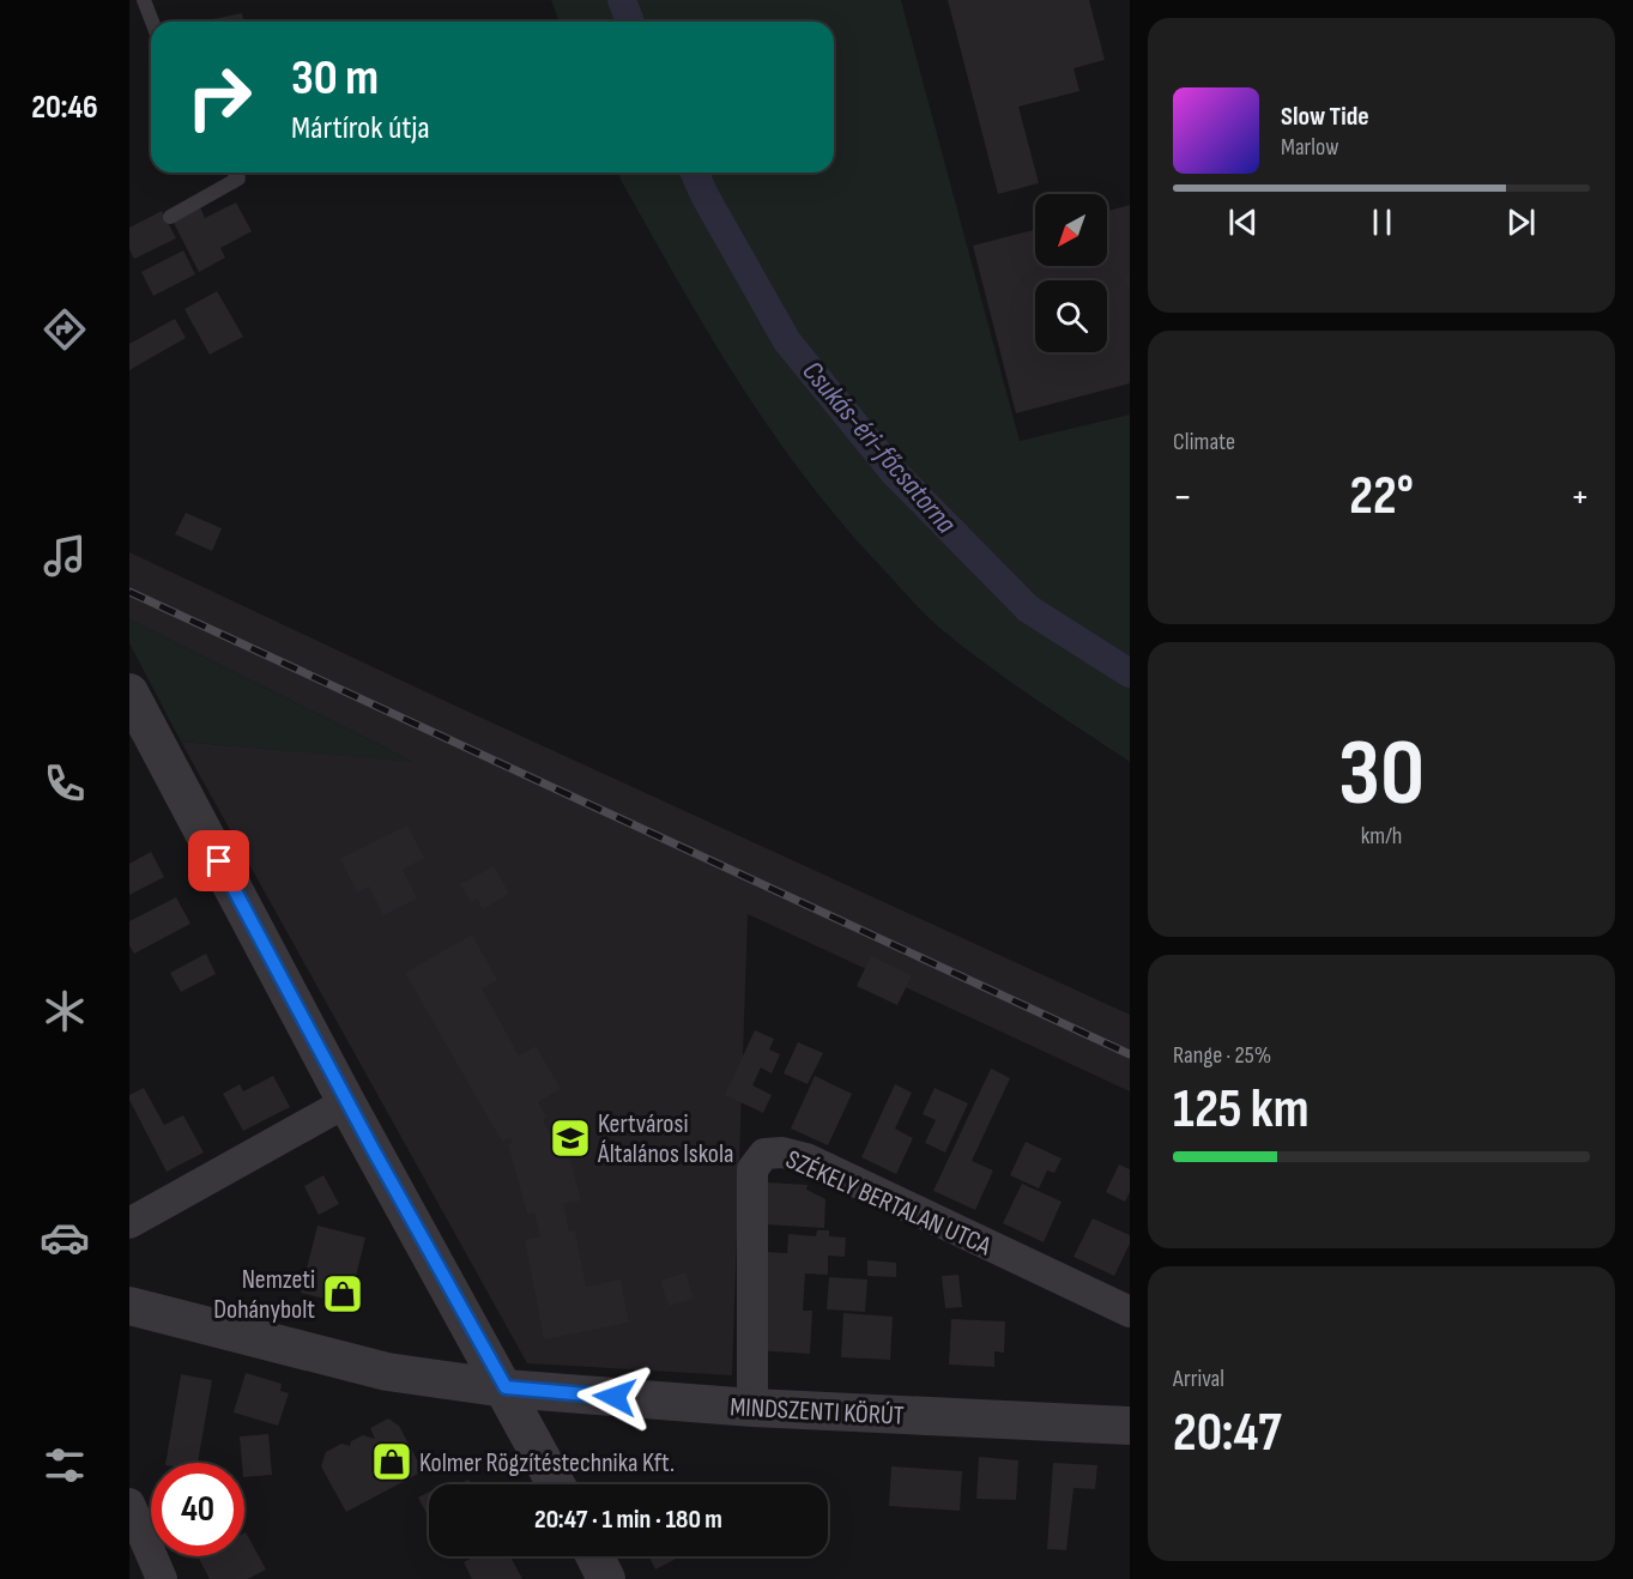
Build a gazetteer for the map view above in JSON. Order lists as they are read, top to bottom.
{
  "streets": {
    "street": ["SZÉKELY BERTALAN UTCA", "MINDSZENTI KÖRÚT"]
  },
  "crossings": [
    ["SZÉKELY BERTALAN UTCA", "MINDSZENTI KÖRÚT"]
  ],
  "water": ["Csukás-éri-főcsatorna"],
  "places": {
    "school or university": ["Kertvárosi Általános Iskola"],
    "shop": ["Nemzeti Dohánybolt", "Kolmer Rögzítéstechnika Kft."]
  },
  "north": "bottom left",
  "page": {
    "tabs": "20:46",
    "turn": ["30 m", "Mártírok útja"],
    "song": ["Slow Tide", "Marlow"],
    "tile": [
      "Climate",
      ["30", "km/h"],
      ["Range · 25%", "125 km"],
      ["Arrival", "20:47"]
    ],
    "heat": ["−", "22°", "+"],
    "limit": "40",
    "trip": "20:47 · 1 min · 180 m"
  }
}
